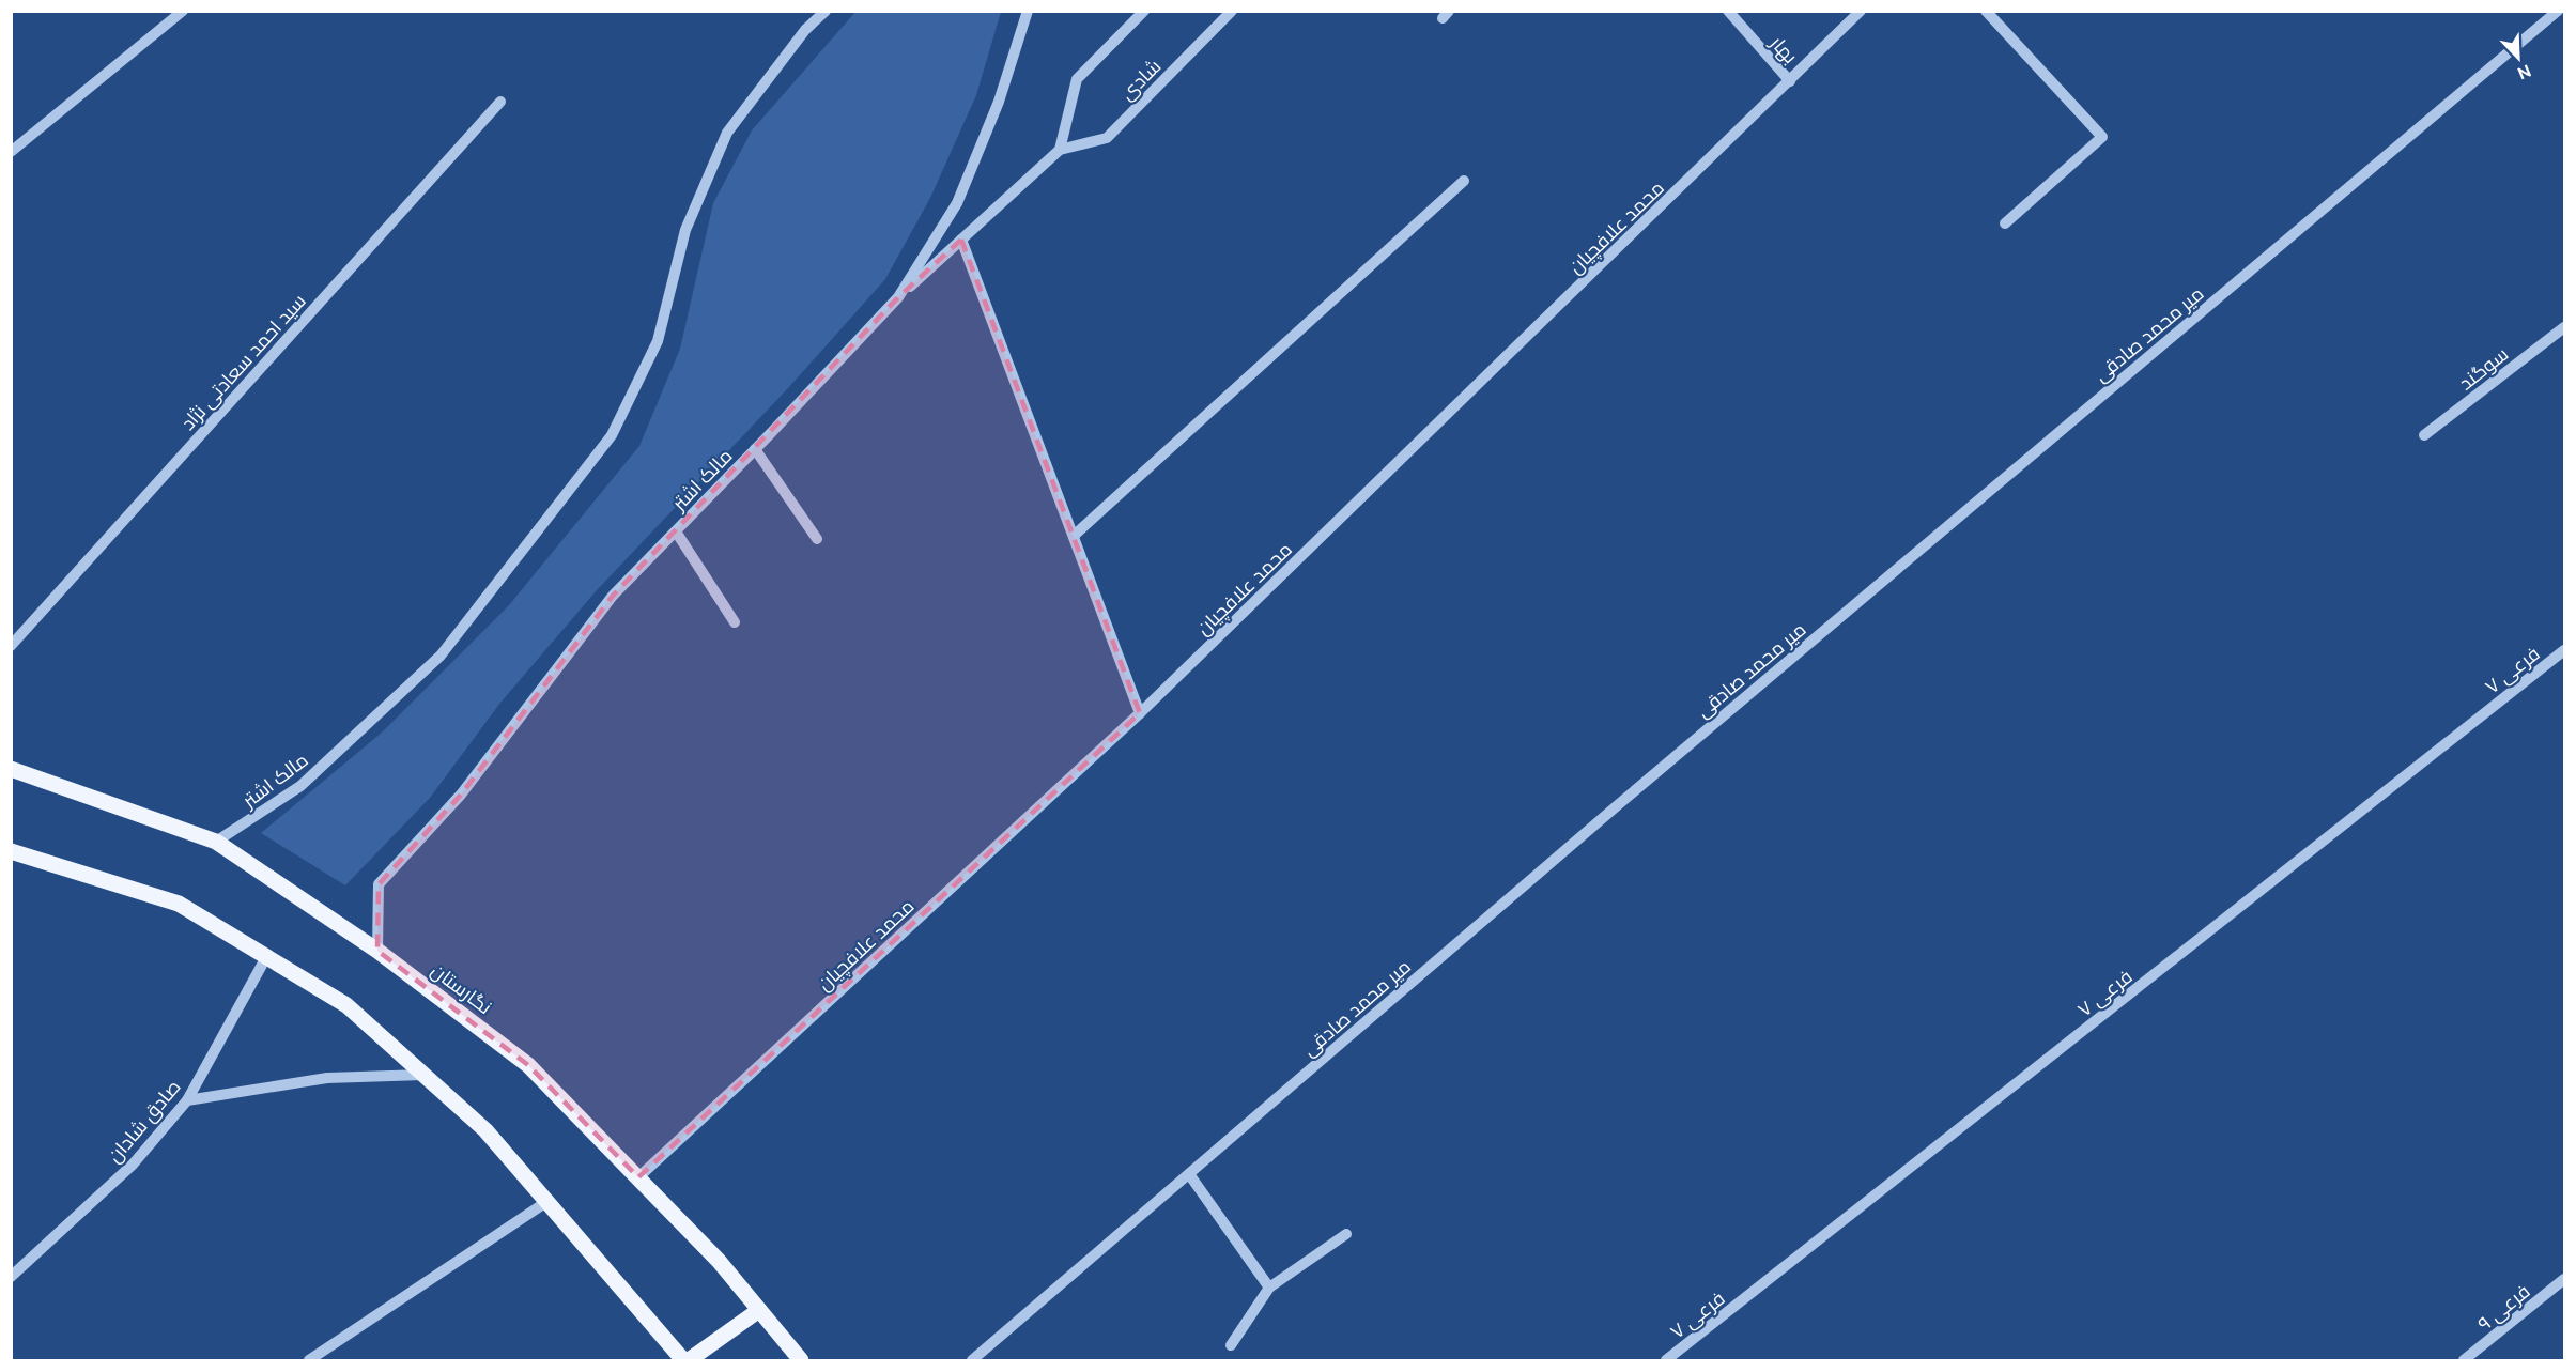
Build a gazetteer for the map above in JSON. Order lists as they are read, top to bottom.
{
  "streets": {
    "main road": ["نگارستان"],
    "street": [
      "بهار",
      "شادی",
      "محمد علافچیان",
      "میر محمد صادقی",
      "سید احمد سعادتی نژاد",
      "سوگند",
      "مالک اشتر",
      "فرعی ۷",
      "صادق شادان",
      "فرعی ۹"
    ]
  },
  "crossings": [
    ["بهار", "محمد علافچیان"],
    ["شادی", "مالک اشتر"],
    ["محمد علافچیان", "نگارستان"],
    ["مالک اشتر", "نگارستان"]
  ],
  "north": "bottom right"
}
